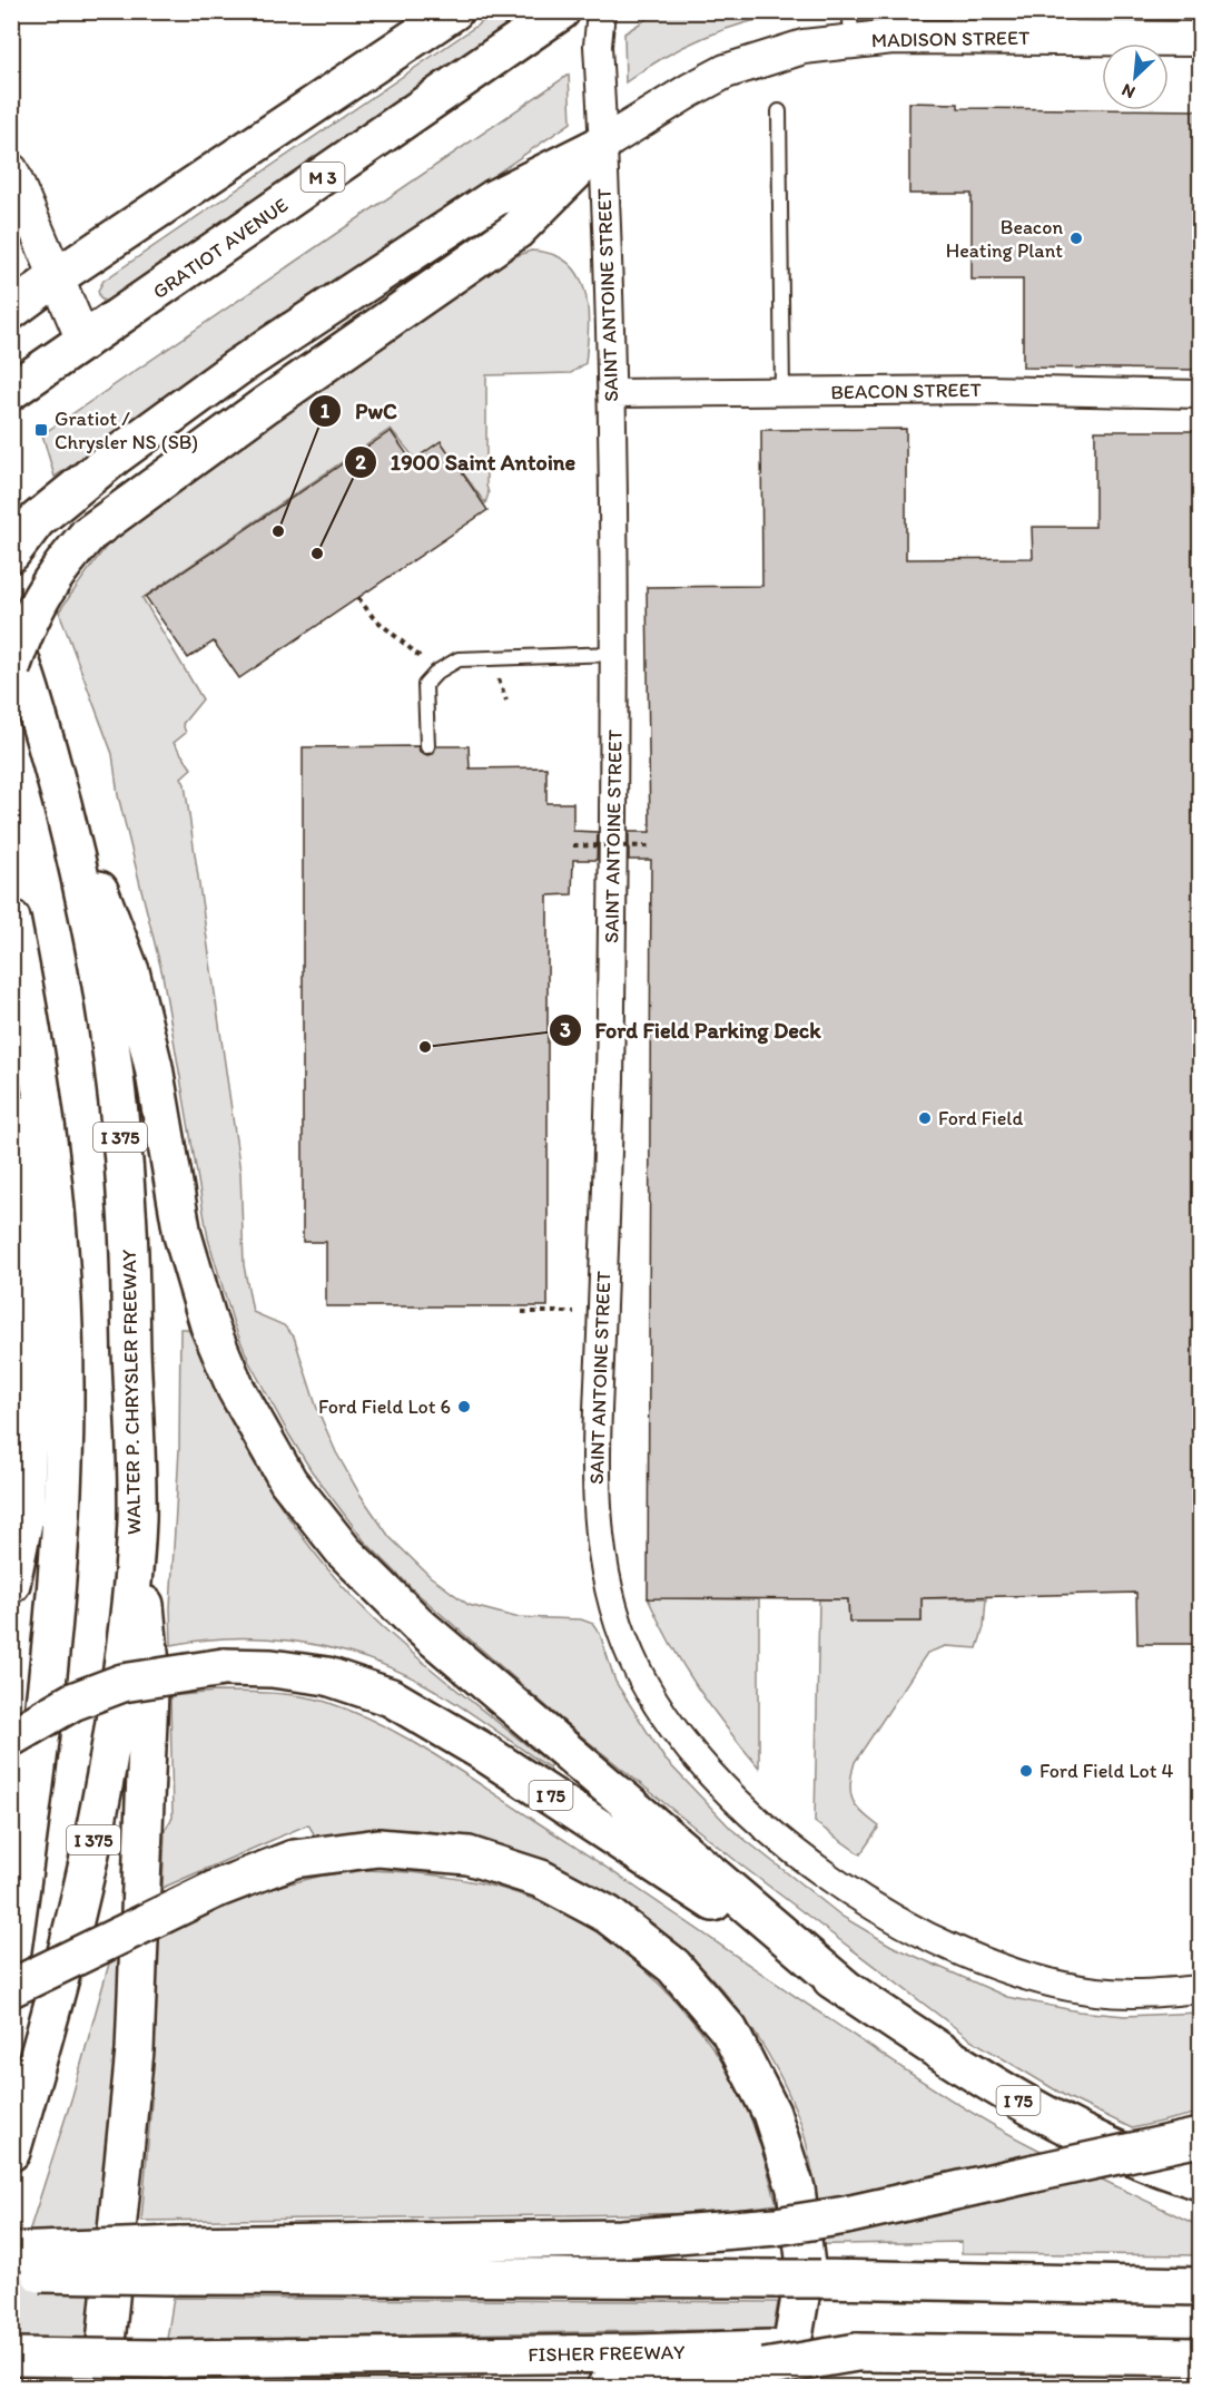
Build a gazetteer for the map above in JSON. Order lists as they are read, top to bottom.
{
  "streets": {
    "main road": [
      "M 3",
      "GRATIOT AVENUE",
      "I 375",
      "WALTER P. CHRYSLER FREEWAY",
      "I 75",
      "FISHER FREEWAY"
    ],
    "street": ["MADISON STREET", "SAINT ANTOINE STREET", "BEACON STREET"]
  },
  "crossings": [
    ["MADISON STREET", "SAINT ANTOINE STREET"],
    ["SAINT ANTOINE STREET", "BEACON STREET"]
  ],
  "places": {
    "other": [
      "Beacon Heating Plant",
      "PwC",
      "1900 Saint Antoine",
      "Ford Field Parking Deck",
      "Ford Field",
      "Ford Field Lot 6",
      "Ford Field Lot 4"
    ],
    "transit": ["Gratiot / Chrysler NS (SB)"]
  },
  "north": "bottom left"
}
